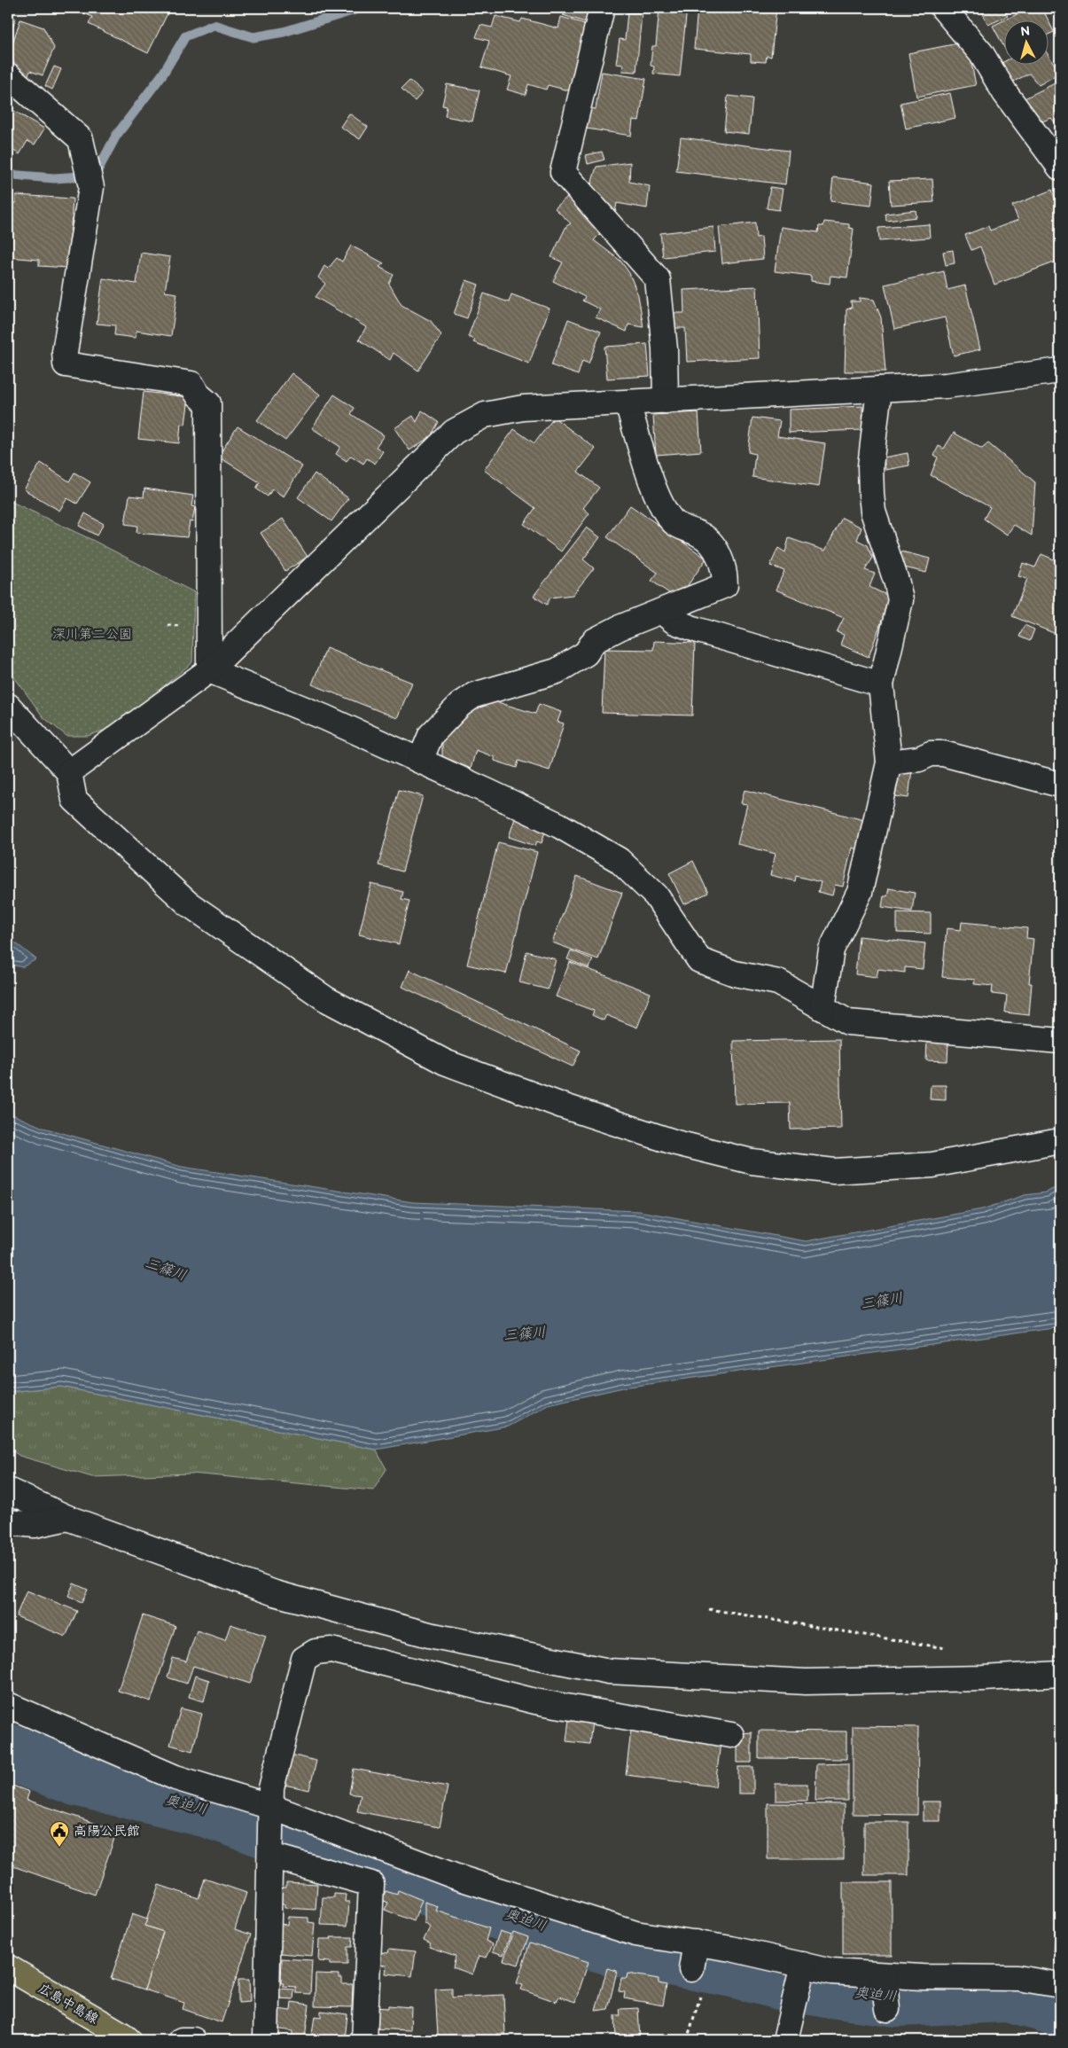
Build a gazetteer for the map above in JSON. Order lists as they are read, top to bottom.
{
  "streets": {
    "main road": ["広島中島線"]
  },
  "water": ["三篠川", "奥迫川"],
  "parks": ["深川第二公園"],
  "places": {
    "public building": ["高陽公民館"]
  },
  "north": "top"
}
